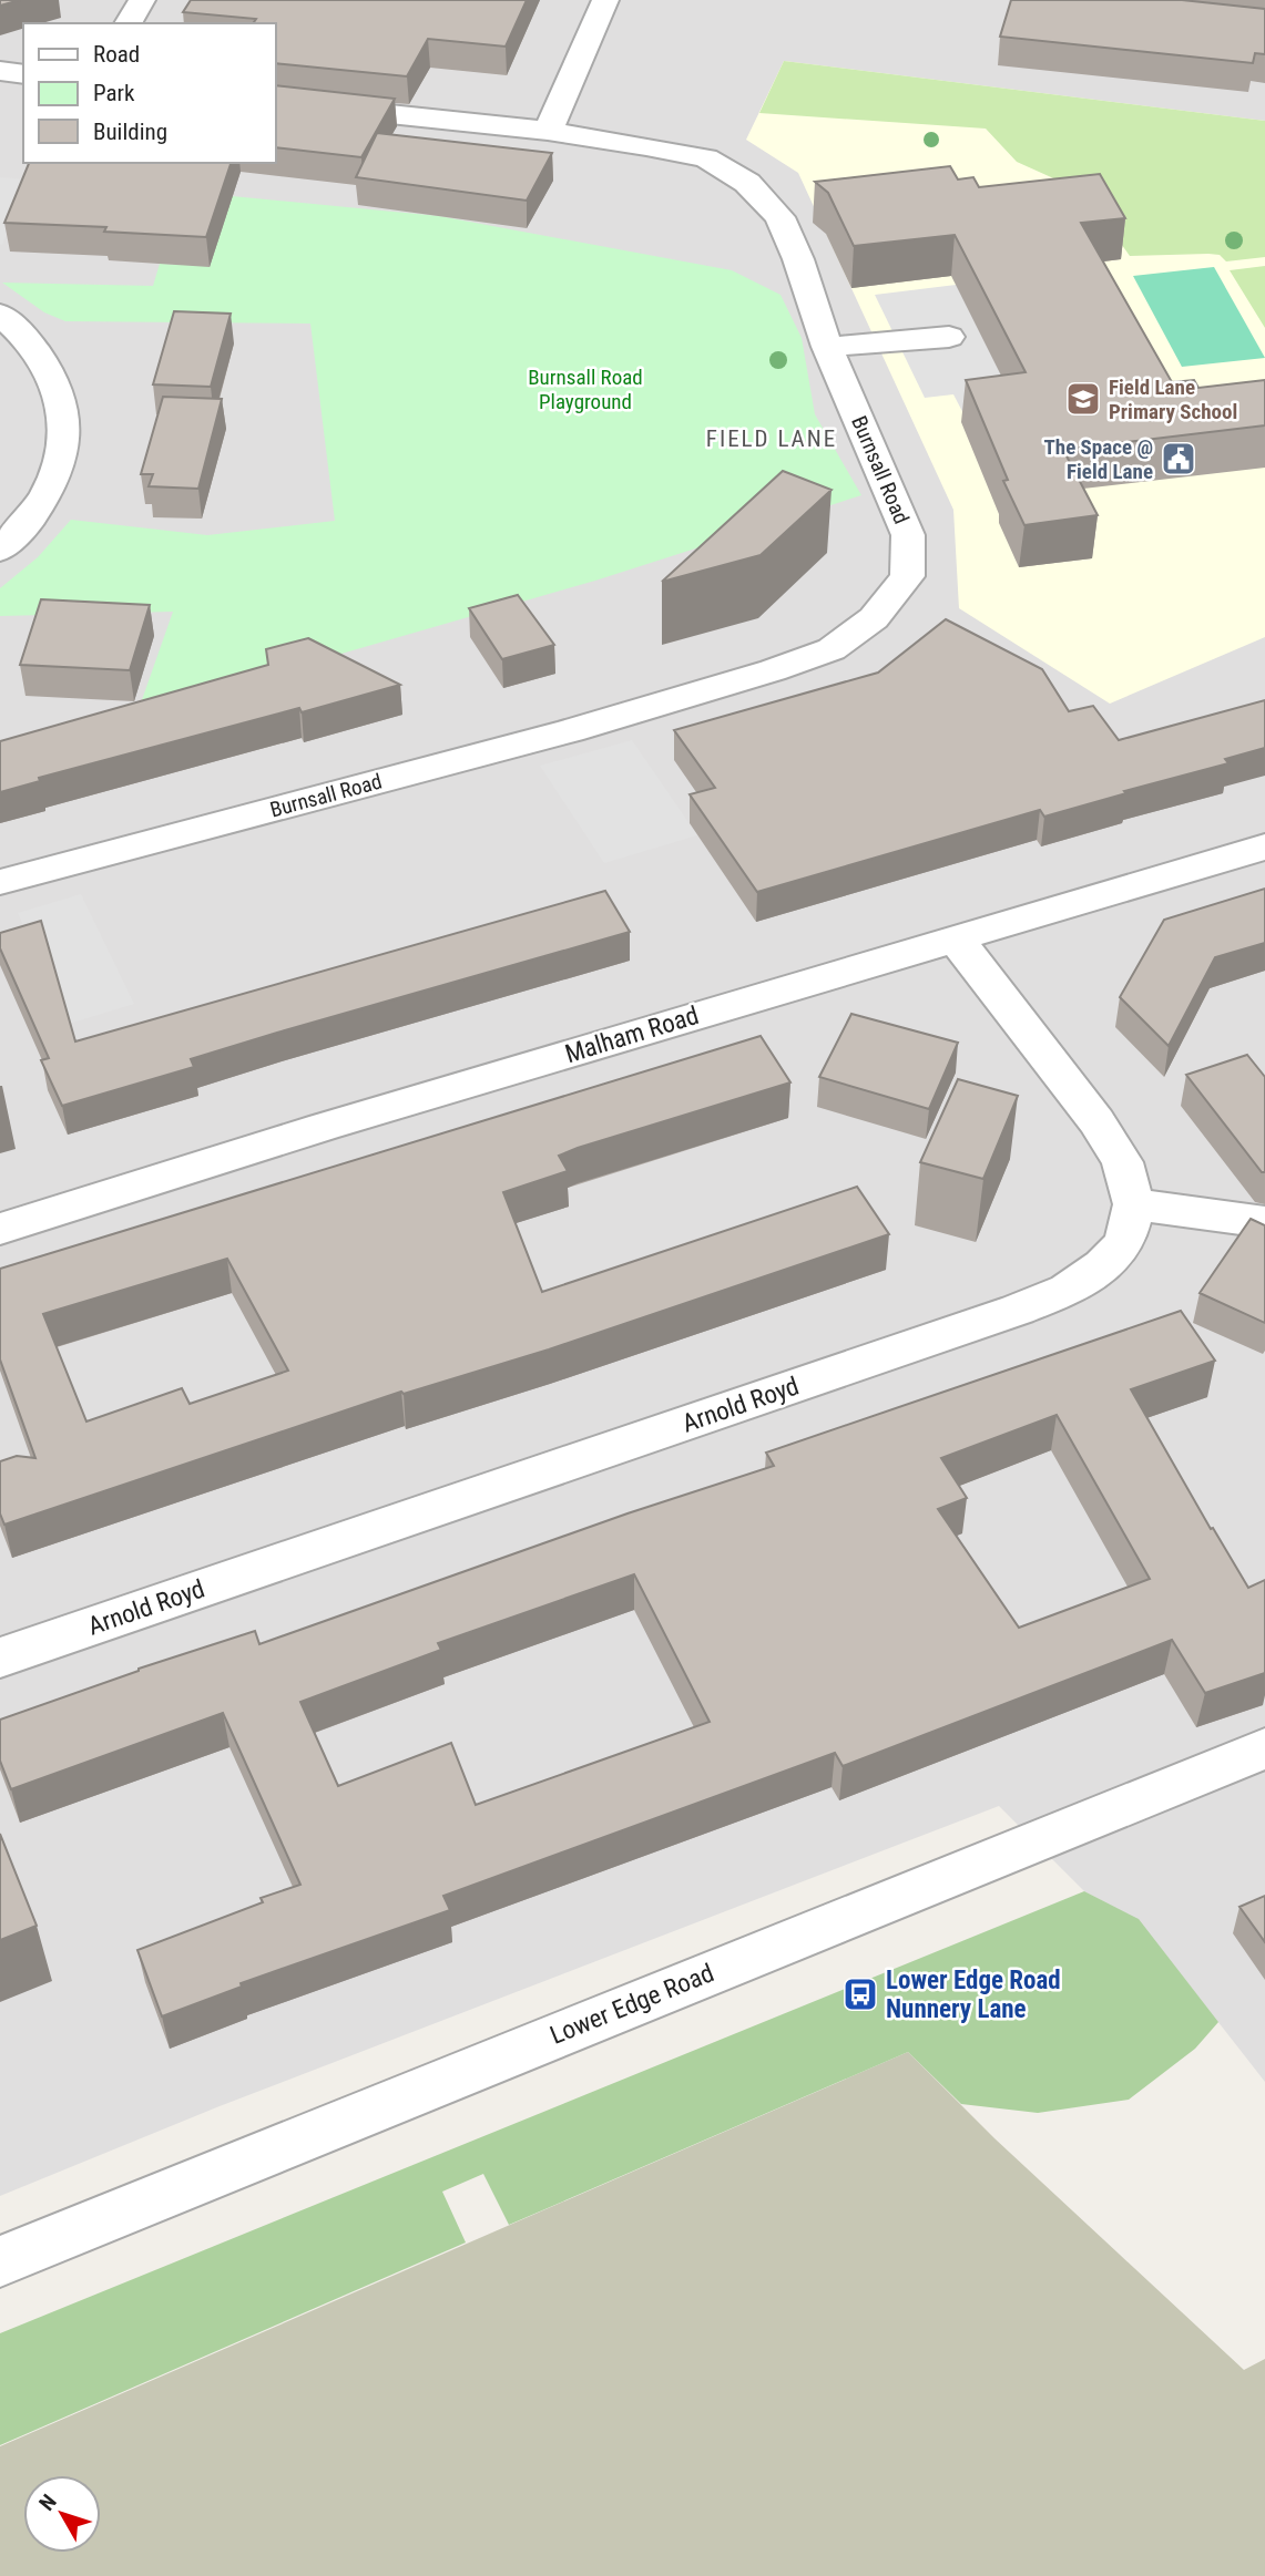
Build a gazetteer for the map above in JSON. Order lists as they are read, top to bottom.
{
  "streets": {
    "street": [
      "Burnsall Road",
      "Malham Road",
      "Arnold Royd",
      "Lower Edge Road"
    ]
  },
  "districts": ["FIELD LANE"],
  "parks": ["Burnsall Road Playground"],
  "places": {
    "school or university": ["Field Lane Primary School"],
    "public building": ["The Space @ Field Lane"],
    "bus stop": ["Lower Edge Road Nunnery Lane"]
  },
  "legend": ["Road", "Park", "Building"],
  "north": "top left"
}
